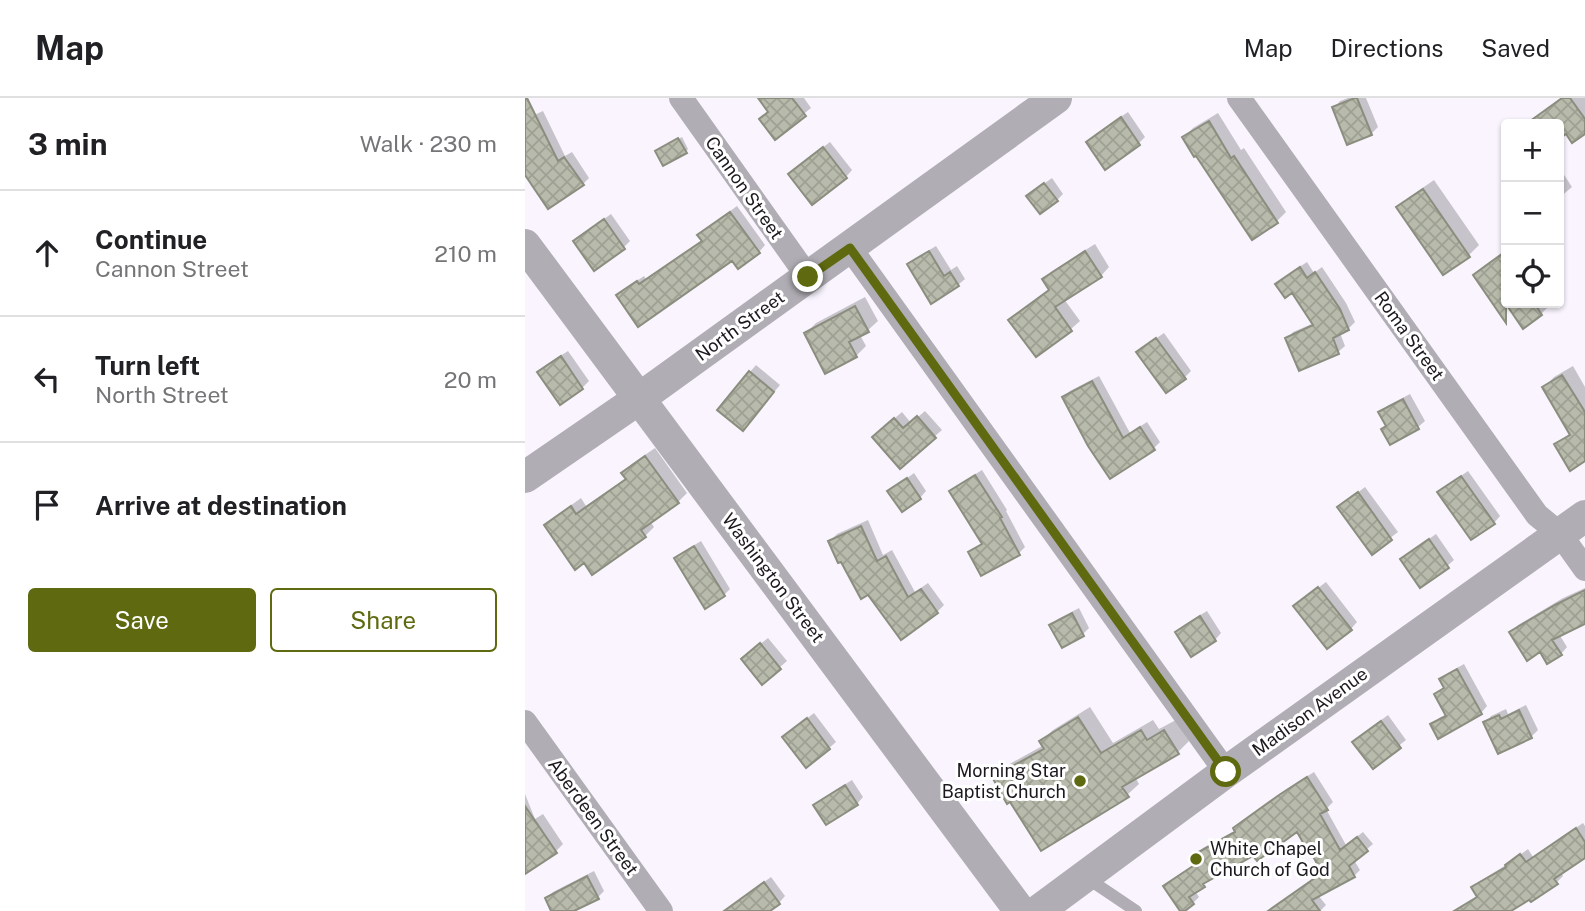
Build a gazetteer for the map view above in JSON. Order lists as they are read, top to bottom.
{
  "streets": {
    "street": [
      "Cannon Street",
      "North Street",
      "Roma Street",
      "Washington Street",
      "Madison Avenue",
      "Aberdeen Street"
    ]
  },
  "crossings": [
    ["Cannon Street", "North Street"],
    ["North Street", "Washington Street"],
    ["Roma Street", "Madison Avenue"]
  ],
  "places": ["Morning Star Baptist Church", "White Chapel Church of God"],
  "page": {
    "header": "Map",
    "nav": ["Map", "Directions", "Saved"],
    "heading": ["3 min", "Walk · 230 m"],
    "map_buttons": ["+", "−"],
    "list": [
      ["Continue", "Cannon Street", "210 m"],
      ["Turn left", "North Street", "20 m"],
      "Arrive at destination"
    ],
    "buttons": ["Save", "Share"]
  }
}
